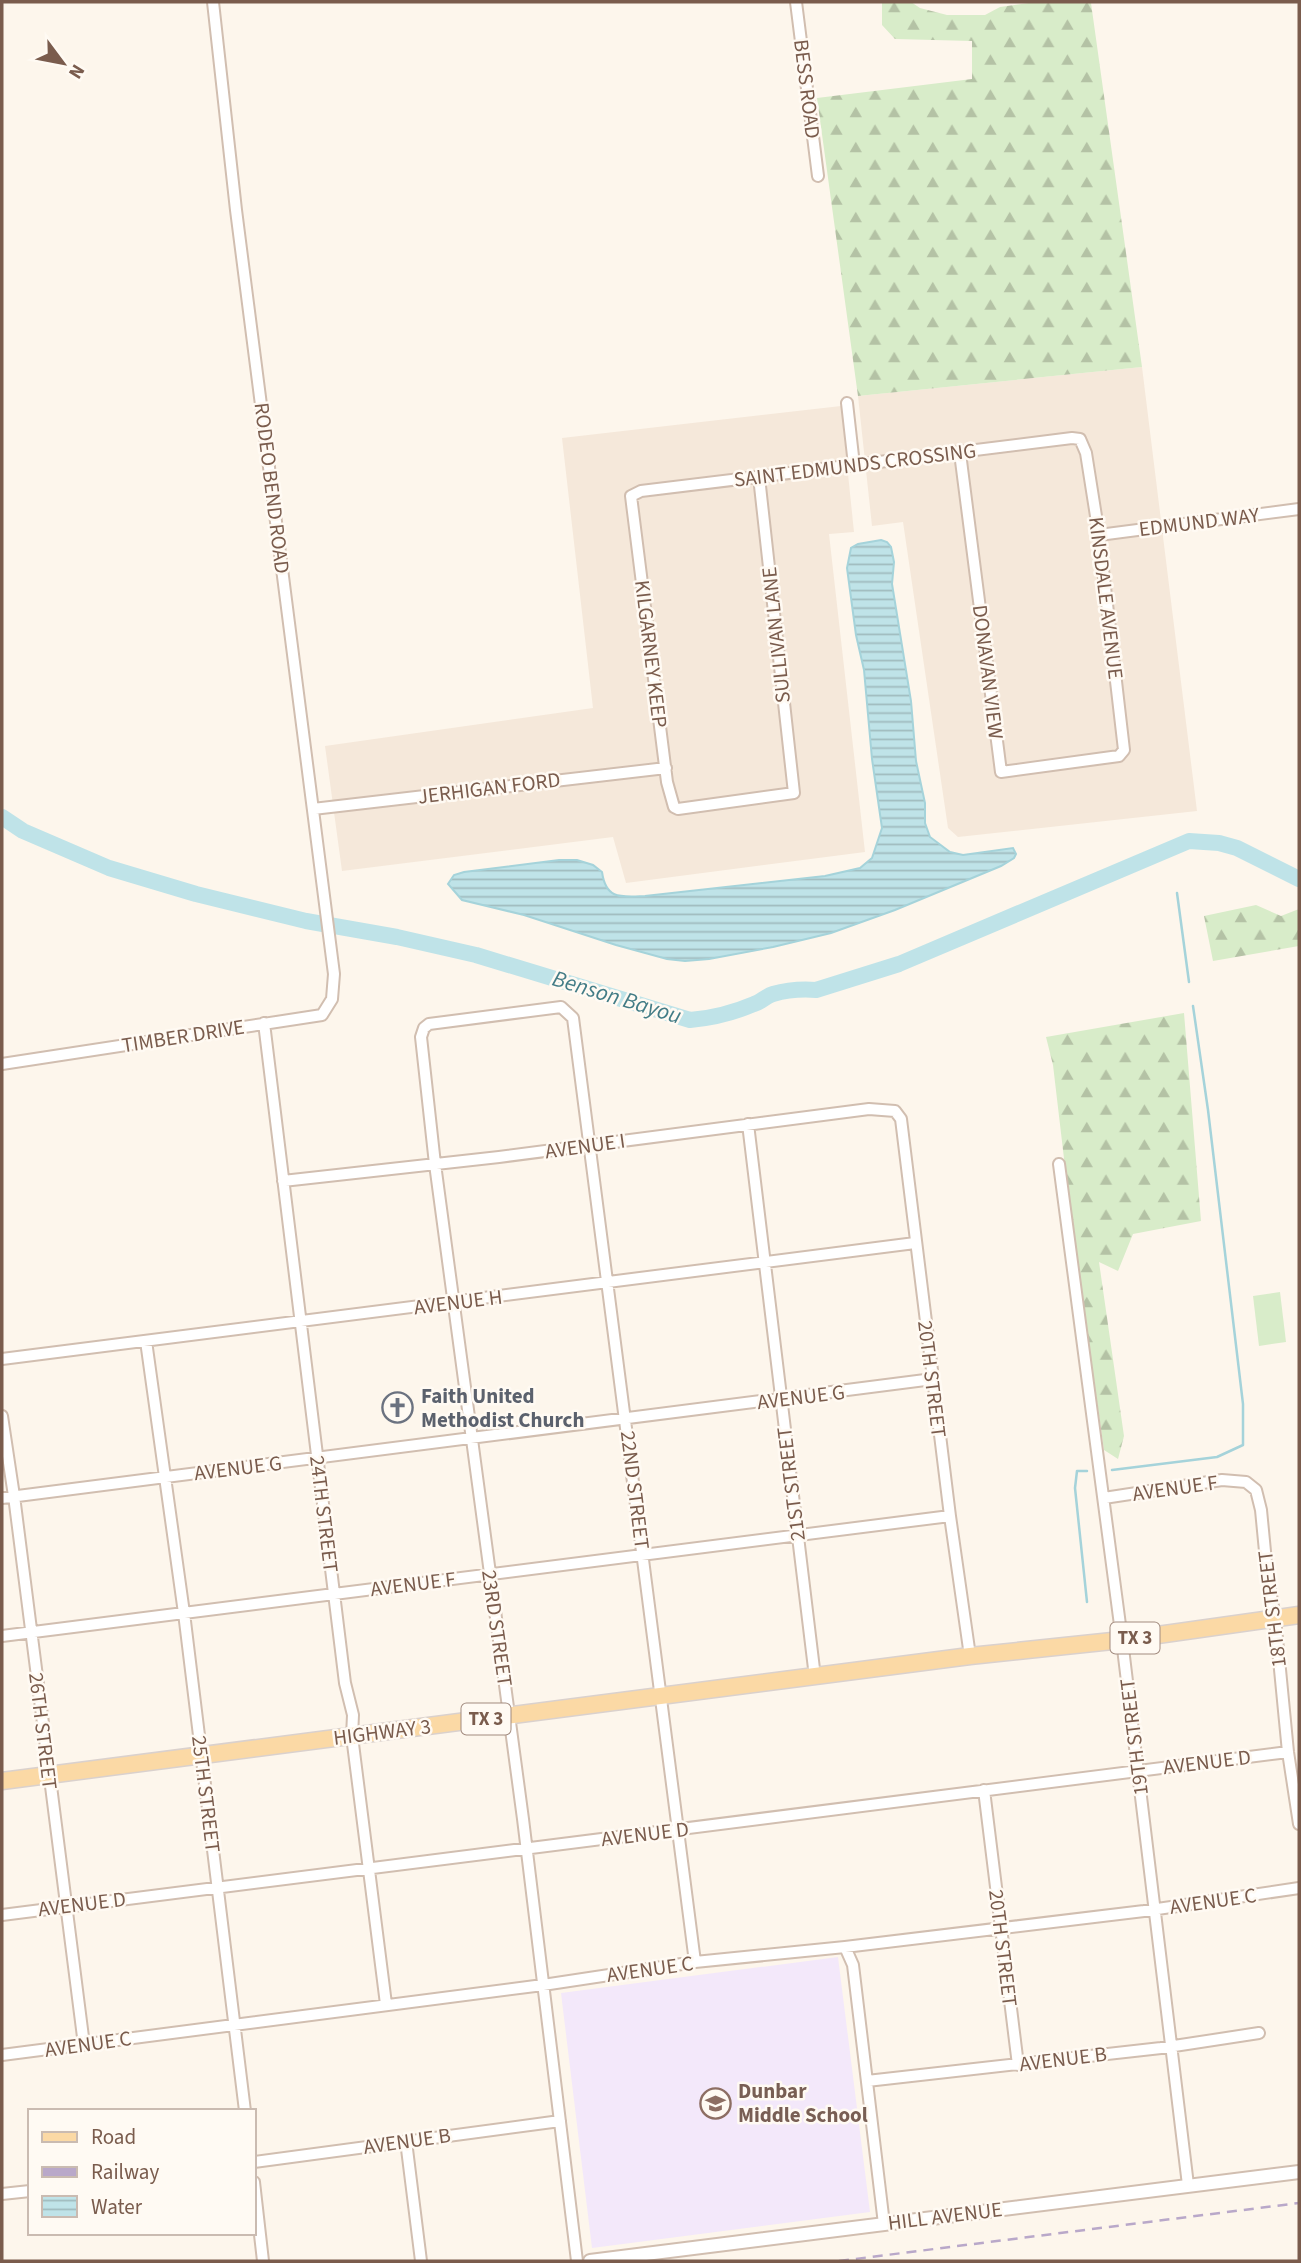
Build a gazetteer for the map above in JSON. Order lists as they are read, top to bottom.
{
  "streets": {
    "main road": ["TX 3", "HIGHWAY 3"],
    "street": [
      "BESS ROAD",
      "SAINT EDMUNDS CROSSING",
      "RODEO BEND ROAD",
      "EDMUND WAY",
      "KINSDALE AVENUE",
      "SULLIVAN LANE",
      "KILGARNEY KEEP",
      "DONAVAN VIEW",
      "JERHIGAN FORD",
      "TIMBER DRIVE",
      "AVENUE I",
      "AVENUE H",
      "20TH STREET",
      "AVENUE G",
      "21ST STREET",
      "AVENUE F",
      "22ND STREET",
      "24TH STREET",
      "18TH STREET",
      "23RD STREET",
      "26TH STREET",
      "19TH STREET",
      "AVENUE D",
      "25TH STREET",
      "AVENUE C",
      "AVENUE B",
      "HILL AVENUE"
    ]
  },
  "crossings": [
    ["SAINT EDMUNDS CROSSING", "KINSDALE AVENUE"],
    ["SAINT EDMUNDS CROSSING", "SULLIVAN LANE"],
    ["SAINT EDMUNDS CROSSING", "KILGARNEY KEEP"],
    ["SAINT EDMUNDS CROSSING", "DONAVAN VIEW"],
    ["RODEO BEND ROAD", "JERHIGAN FORD"],
    ["RODEO BEND ROAD", "TIMBER DRIVE"],
    ["EDMUND WAY", "KINSDALE AVENUE"],
    ["KINSDALE AVENUE", "DONAVAN VIEW"],
    ["SULLIVAN LANE", "KILGARNEY KEEP"],
    ["KILGARNEY KEEP", "JERHIGAN FORD"],
    ["TIMBER DRIVE", "24TH STREET"],
    ["AVENUE I", "20TH STREET"],
    ["AVENUE I", "21ST STREET"],
    ["AVENUE I", "22ND STREET"],
    ["AVENUE I", "24TH STREET"],
    ["AVENUE I", "23RD STREET"],
    ["AVENUE H", "20TH STREET"],
    ["AVENUE H", "21ST STREET"],
    ["AVENUE H", "22ND STREET"],
    ["AVENUE H", "24TH STREET"],
    ["AVENUE H", "23RD STREET"],
    ["AVENUE H", "25TH STREET"],
    ["20TH STREET", "AVENUE G"],
    ["20TH STREET", "AVENUE F"],
    ["20TH STREET", "TX 3"],
    ["20TH STREET", "HIGHWAY 3"],
    ["20TH STREET", "AVENUE D"],
    ["20TH STREET", "AVENUE C"],
    ["20TH STREET", "AVENUE B"],
    ["AVENUE G", "21ST STREET"],
    ["AVENUE G", "22ND STREET"],
    ["AVENUE G", "24TH STREET"],
    ["AVENUE G", "23RD STREET"],
    ["AVENUE G", "26TH STREET"],
    ["AVENUE G", "25TH STREET"],
    ["21ST STREET", "AVENUE F"],
    ["21ST STREET", "HIGHWAY 3"],
    ["AVENUE F", "22ND STREET"],
    ["AVENUE F", "24TH STREET"],
    ["AVENUE F", "18TH STREET"],
    ["AVENUE F", "23RD STREET"],
    ["AVENUE F", "26TH STREET"],
    ["AVENUE F", "19TH STREET"],
    ["AVENUE F", "25TH STREET"],
    ["22ND STREET", "23RD STREET"],
    ["22ND STREET", "HIGHWAY 3"],
    ["22ND STREET", "AVENUE D"],
    ["22ND STREET", "AVENUE C"],
    ["24TH STREET", "HIGHWAY 3"],
    ["24TH STREET", "AVENUE D"],
    ["24TH STREET", "AVENUE C"],
    ["18TH STREET", "TX 3"],
    ["18TH STREET", "AVENUE D"],
    ["23RD STREET", "HIGHWAY 3"],
    ["23RD STREET", "AVENUE D"],
    ["23RD STREET", "AVENUE C"],
    ["23RD STREET", "AVENUE B"],
    ["TX 3", "HIGHWAY 3"],
    ["TX 3", "19TH STREET"],
    ["26TH STREET", "HIGHWAY 3"],
    ["26TH STREET", "AVENUE D"],
    ["26TH STREET", "AVENUE C"],
    ["HIGHWAY 3", "25TH STREET"],
    ["19TH STREET", "AVENUE D"],
    ["19TH STREET", "AVENUE C"],
    ["19TH STREET", "AVENUE B"],
    ["19TH STREET", "HILL AVENUE"],
    ["AVENUE D", "25TH STREET"],
    ["25TH STREET", "AVENUE C"]
  ],
  "water": ["Benson Bayou"],
  "places": {
    "church": ["Faith United Methodist Church"],
    "school or university": ["Dunbar Middle School"]
  },
  "legend": ["Road", "Railway", "Water"],
  "north": "bottom right"
}
